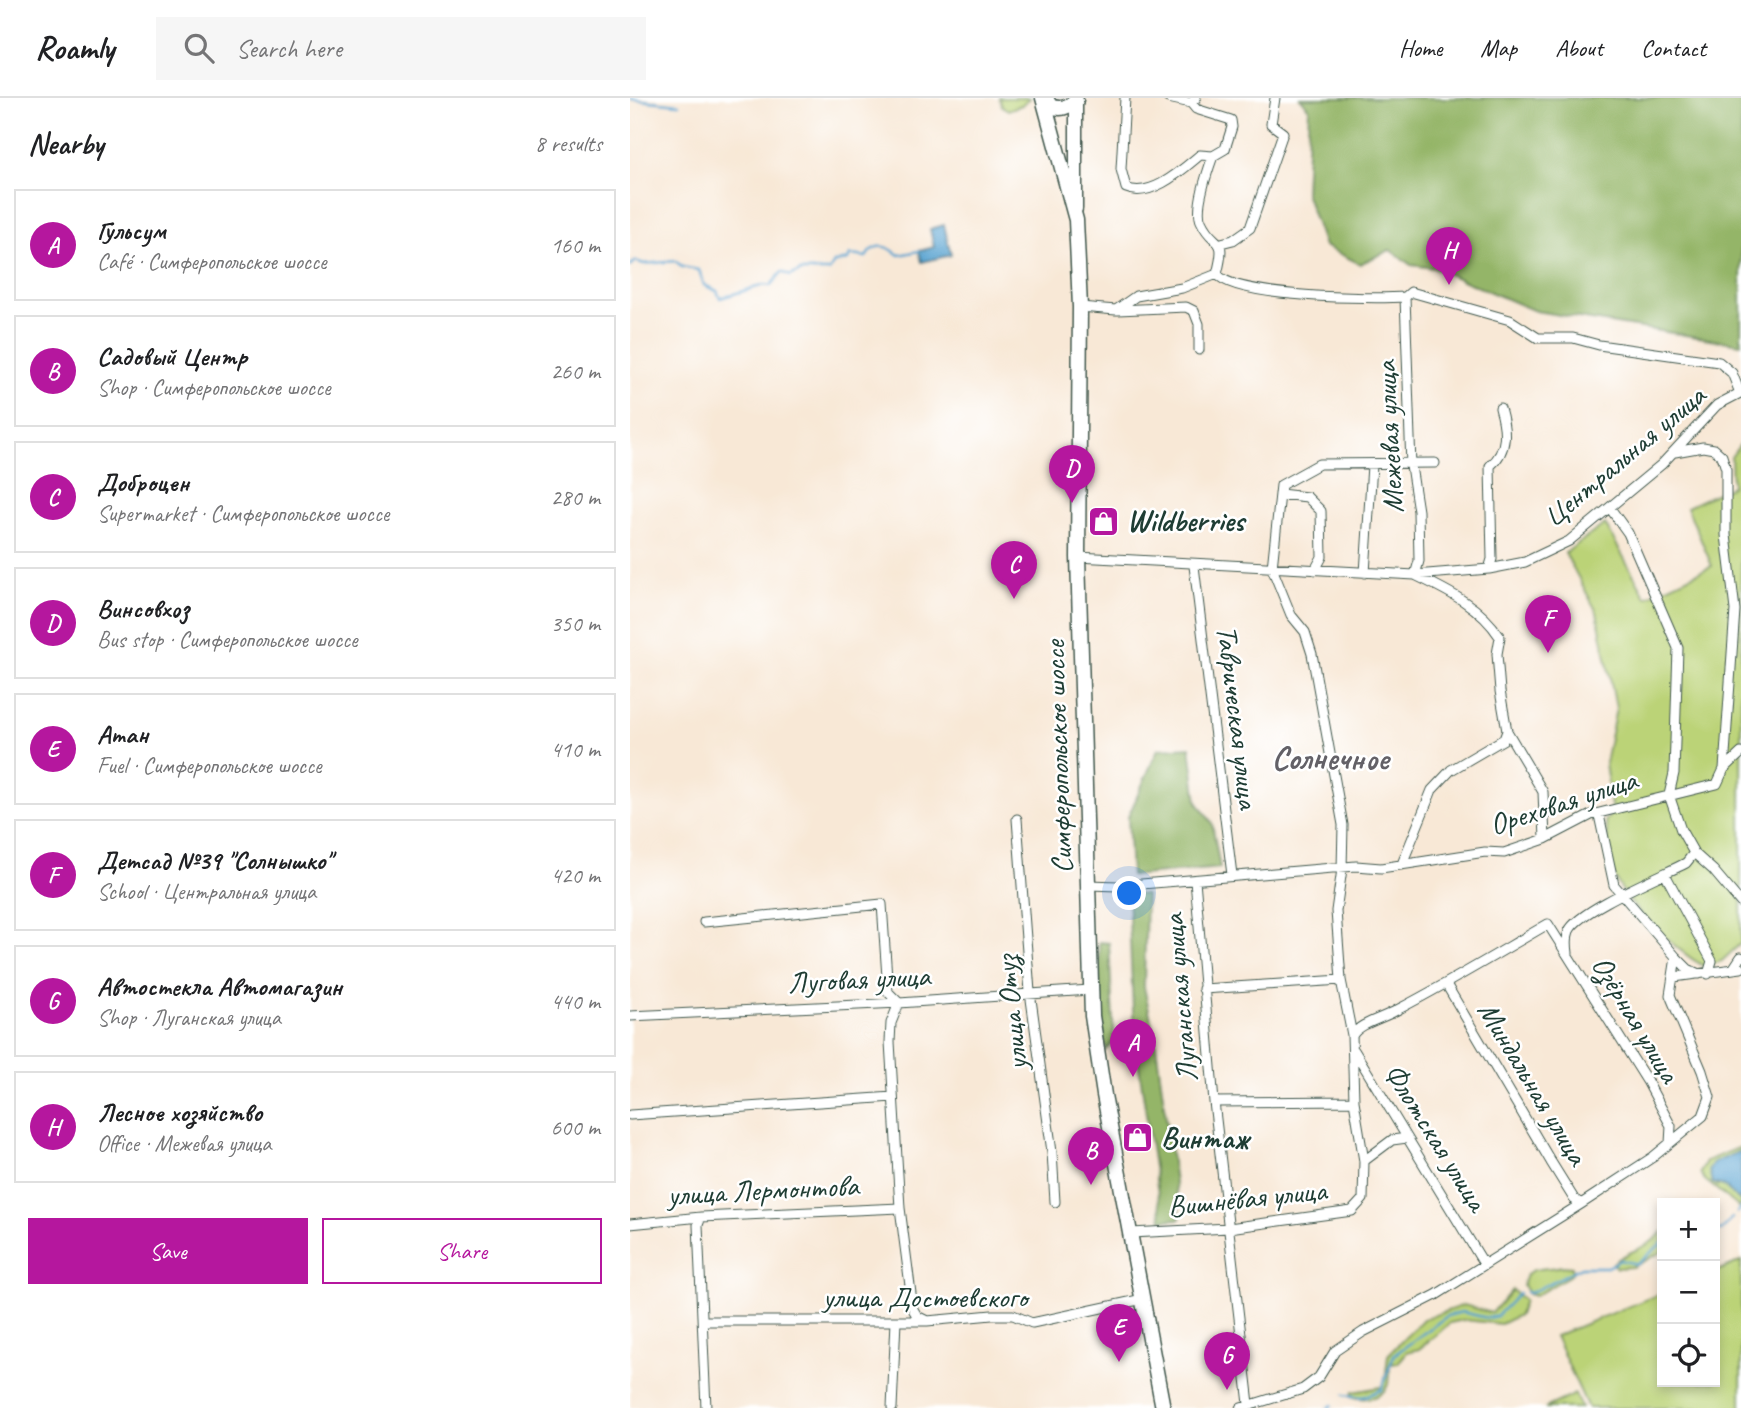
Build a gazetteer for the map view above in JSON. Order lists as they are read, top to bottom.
{
  "streets": {
    "main road": ["Симферопольское шоссе"],
    "street": [
      "Межевая улица",
      "Центральная улица",
      "Таврическая улица",
      "Ореховая улица",
      "Луговая улица",
      "Луганская улица",
      "улица Отуз",
      "Озёрная улица",
      "Миндальная улица",
      "Флотская улица",
      "улица Лермонтова",
      "Вишнёвая улица",
      "улица Достоевского"
    ]
  },
  "crossings": [
    ["Межевая улица", "Центральная улица"],
    ["Центральная улица", "Таврическая улица"],
    ["Центральная улица", "Симферопольское шоссе"],
    ["Центральная улица", "Ореховая улица"],
    ["Таврическая улица", "Ореховая улица"],
    ["Симферопольское шоссе", "Ореховая улица"],
    ["Симферопольское шоссе", "Луговая улица"],
    ["Симферопольское шоссе", "Вишнёвая улица"],
    ["Симферопольское шоссе", "улица Достоевского"],
    ["Ореховая улица", "Луганская улица"],
    ["Луговая улица", "улица Отуз"],
    ["Луганская улица", "Вишнёвая улица"],
    ["Озёрная улица", "Миндальная улица"]
  ],
  "districts": ["Солнечное"],
  "places": {
    "shop": ["Wildberries", "Винтаж"]
  },
  "page": {
    "header": "Roamly",
    "search": "Search here",
    "nav": [
      "Home",
      "Map",
      "About",
      "Contact"
    ],
    "heading": ["Nearby", "8 results"],
    "list": [
      {
        "mark": "A",
        "name": "Гульсум",
        "note": "Café · Симферопольское шоссе",
        "value": "160 m"
      },
      {
        "mark": "B",
        "name": "Садовый Центр",
        "note": "Shop · Симферопольское шоссе",
        "value": "260 m"
      },
      {
        "mark": "C",
        "name": "Доброцен",
        "note": "Supermarket · Симферопольское шоссе",
        "value": "280 m"
      },
      {
        "mark": "D",
        "name": "Винсовхоз",
        "note": "Bus stop · Симферопольское шоссе",
        "value": "350 m"
      },
      {
        "mark": "E",
        "name": "Атан",
        "note": "Fuel · Симферопольское шоссе",
        "value": "410 m"
      },
      {
        "mark": "F",
        "name": "Детсад №39 \"Солнышко\"",
        "note": "School · Центральная улица",
        "value": "420 m"
      },
      {
        "mark": "G",
        "name": "Автостекла Автомагазин",
        "note": "Shop · Луганская улица",
        "value": "440 m"
      },
      {
        "mark": "H",
        "name": "Лесное хозяйство",
        "note": "Office · Межевая улица",
        "value": "600 m"
      }
    ],
    "pins": [
      "H",
      "D",
      "C",
      "F",
      "A",
      "B",
      "E",
      "G"
    ],
    "buttons": ["Save", "Share"],
    "map_buttons": ["+", "−"]
  }
}
